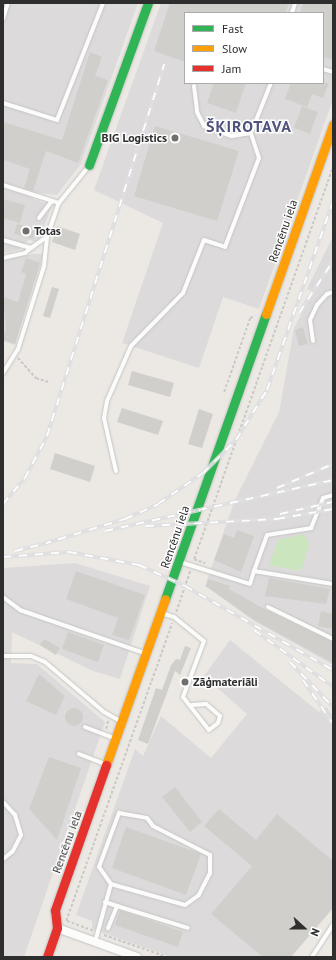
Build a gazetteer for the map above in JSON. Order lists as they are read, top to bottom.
{
  "streets": {
    "street": ["Rencēnu iela"]
  },
  "districts": ["ŠĶIROTAVA"],
  "places": ["BIG Logistics", "Totas", "Zāģmateriāli"],
  "legend": ["Fast", "Slow", "Jam"],
  "north": "right"
}
